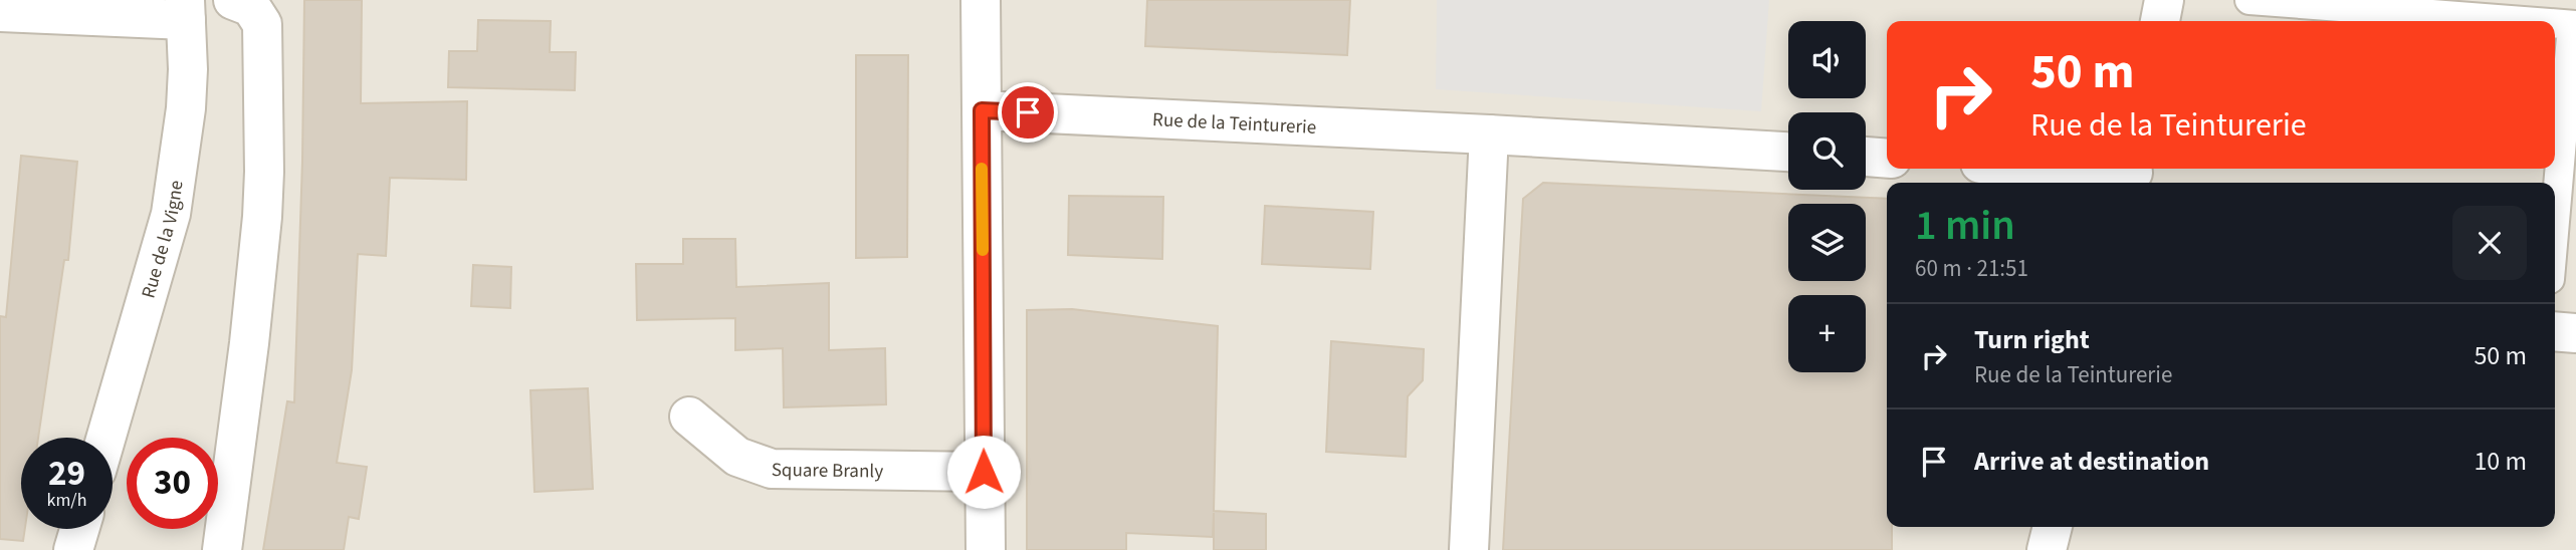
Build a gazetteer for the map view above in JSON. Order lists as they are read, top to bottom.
{
  "streets": {
    "street": ["Rue de la Teinturerie", "Rue de la Vigne", "Square Branly"]
  },
  "page": {
    "map_buttons": "+",
    "turn": ["50 m", "Rue de la Teinturerie"],
    "heading": ["1 min", "60 m · 21:51"],
    "list": [
      {
        "name": "Turn right",
        "note": "Rue de la Teinturerie",
        "value": "50 m"
      },
      {
        "name": "Arrive at destination",
        "value": "10 m"
      }
    ],
    "speed": "29 km/h",
    "limit": "30"
  }
}
